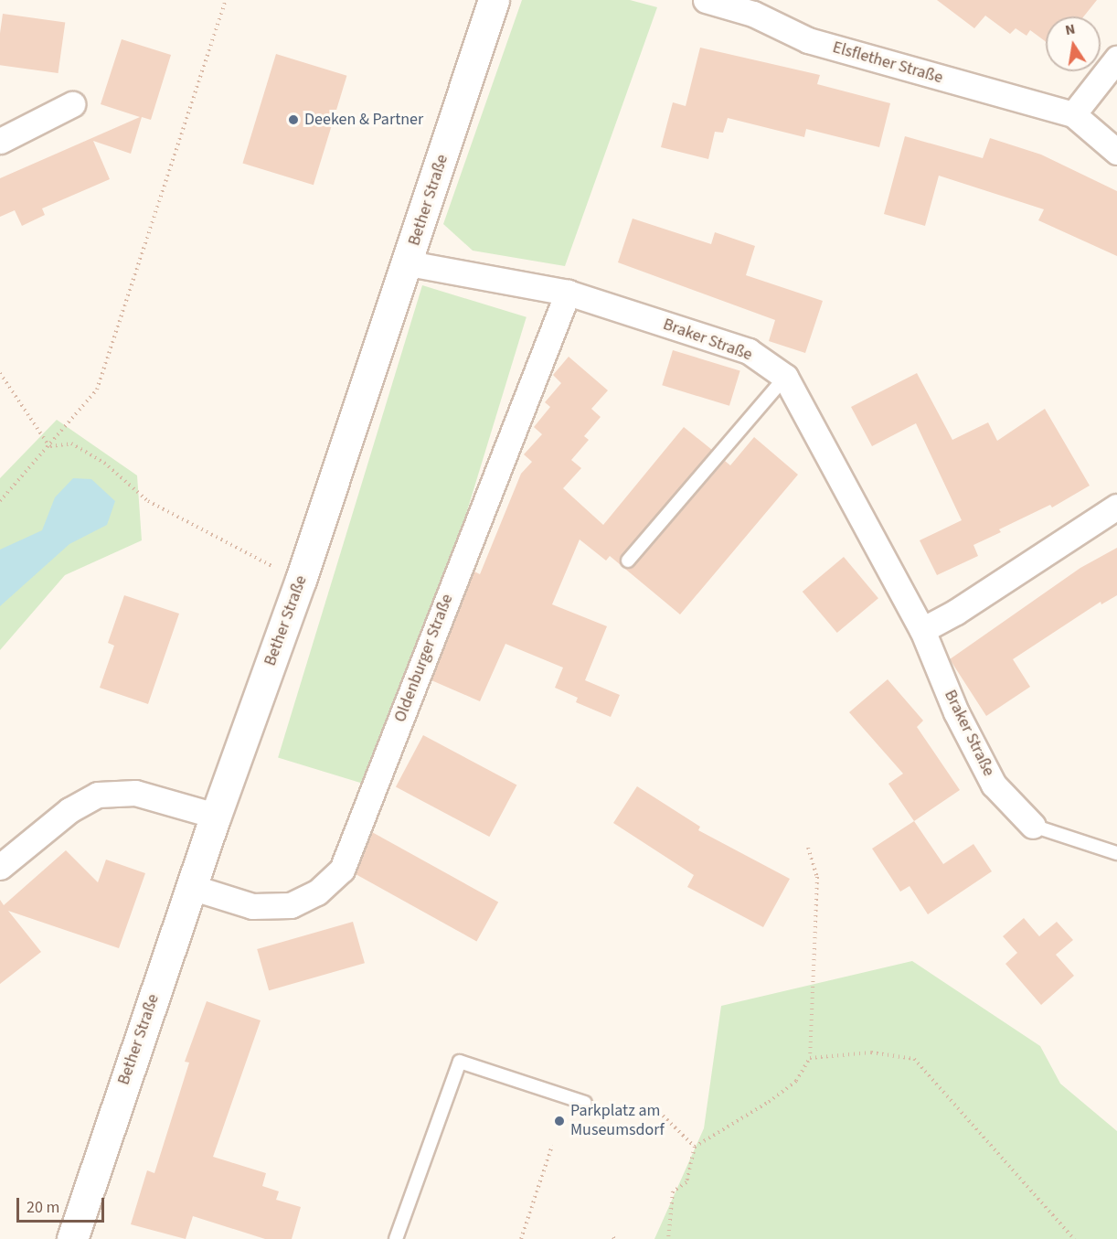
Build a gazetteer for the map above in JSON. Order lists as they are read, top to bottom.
{
  "streets": {
    "street": [
      "Elsflether Straße",
      "Bether Straße",
      "Braker Straße",
      "Oldenburger Straße"
    ]
  },
  "crossings": [
    ["Bether Straße", "Braker Straße"],
    ["Bether Straße", "Oldenburger Straße"],
    ["Braker Straße", "Oldenburger Straße"]
  ],
  "places": ["Deeken & Partner", "Parkplatz am Museumsdorf"],
  "scale_bar": "20 m",
  "north": "top"
}
